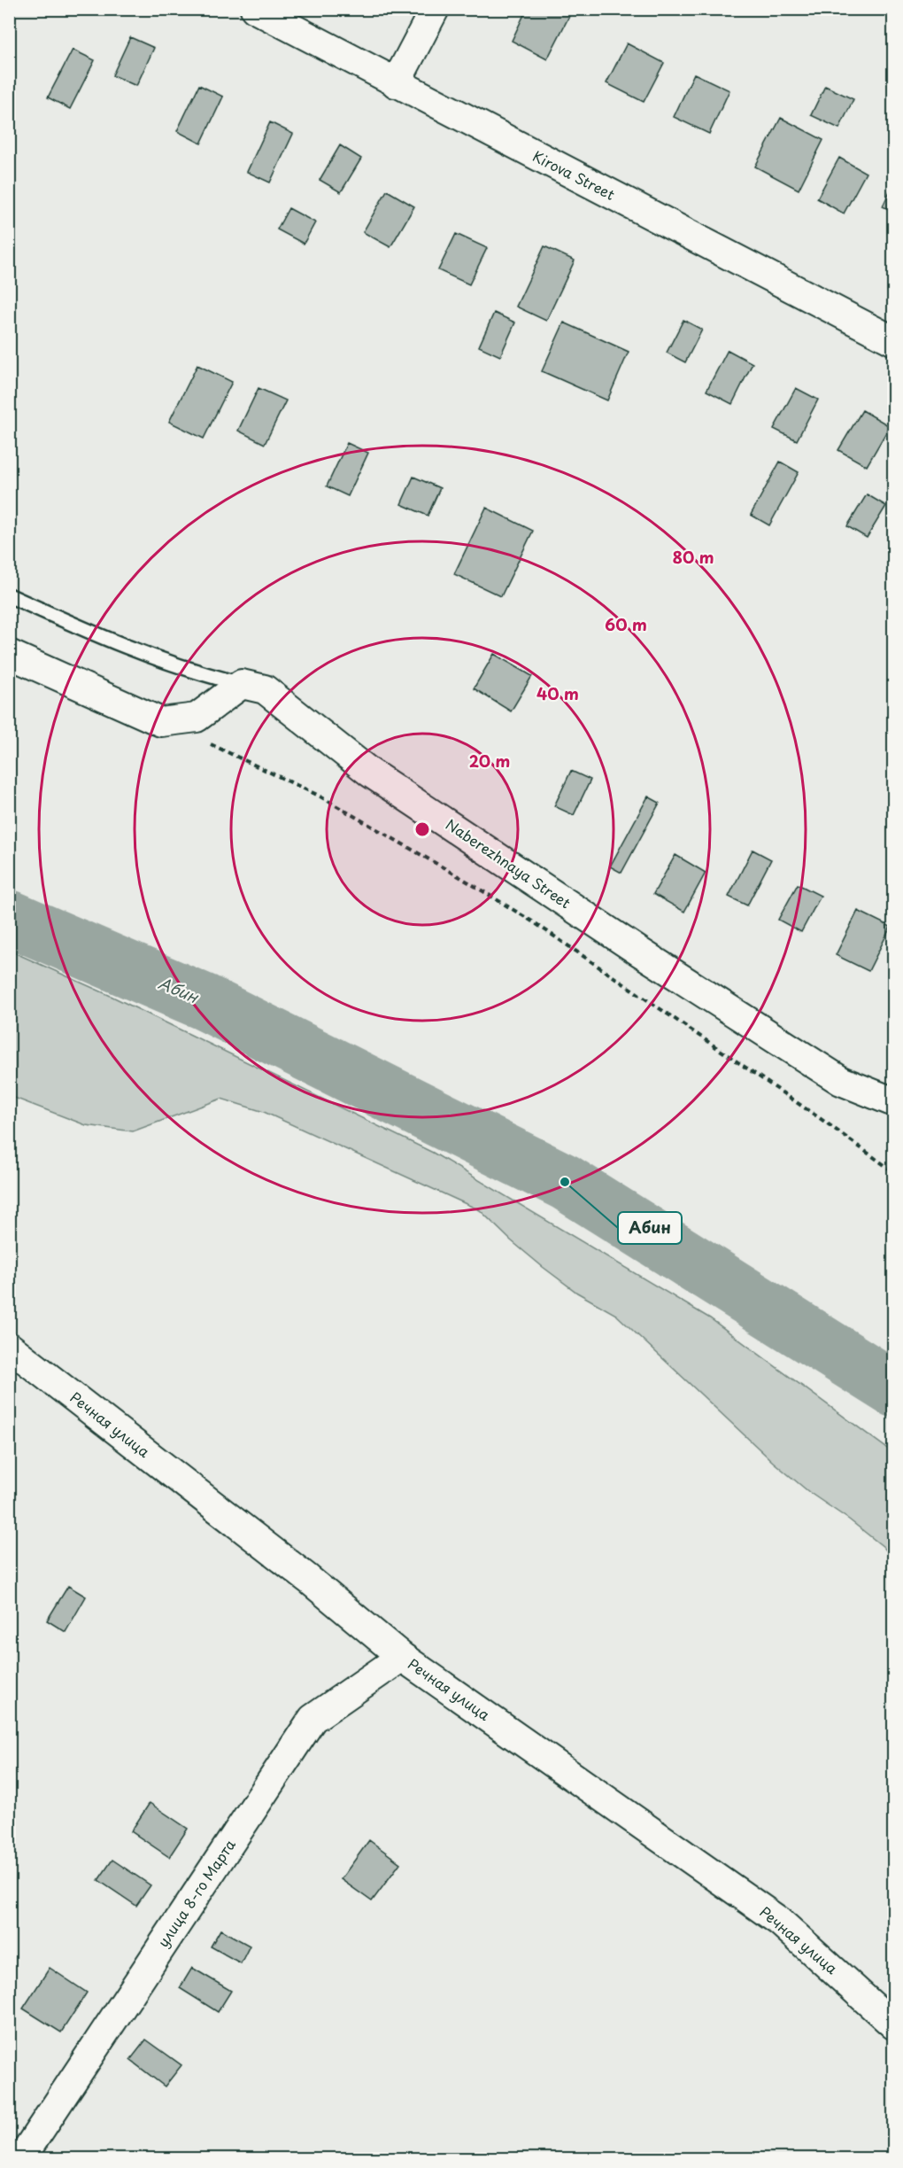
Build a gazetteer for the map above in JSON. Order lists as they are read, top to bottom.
{
  "streets": {
    "street": [
      "Kirova Street",
      "Naberezhnaya Street",
      "Речная улица",
      "улица 8-го Марта"
    ]
  },
  "crossings": [
    ["Речная улица", "улица 8-го Марта"]
  ],
  "water": ["Абин"],
  "places": ["Абин"],
  "rings": [
    "80 m",
    "60 m",
    "40 m",
    "20 m"
  ]
}
